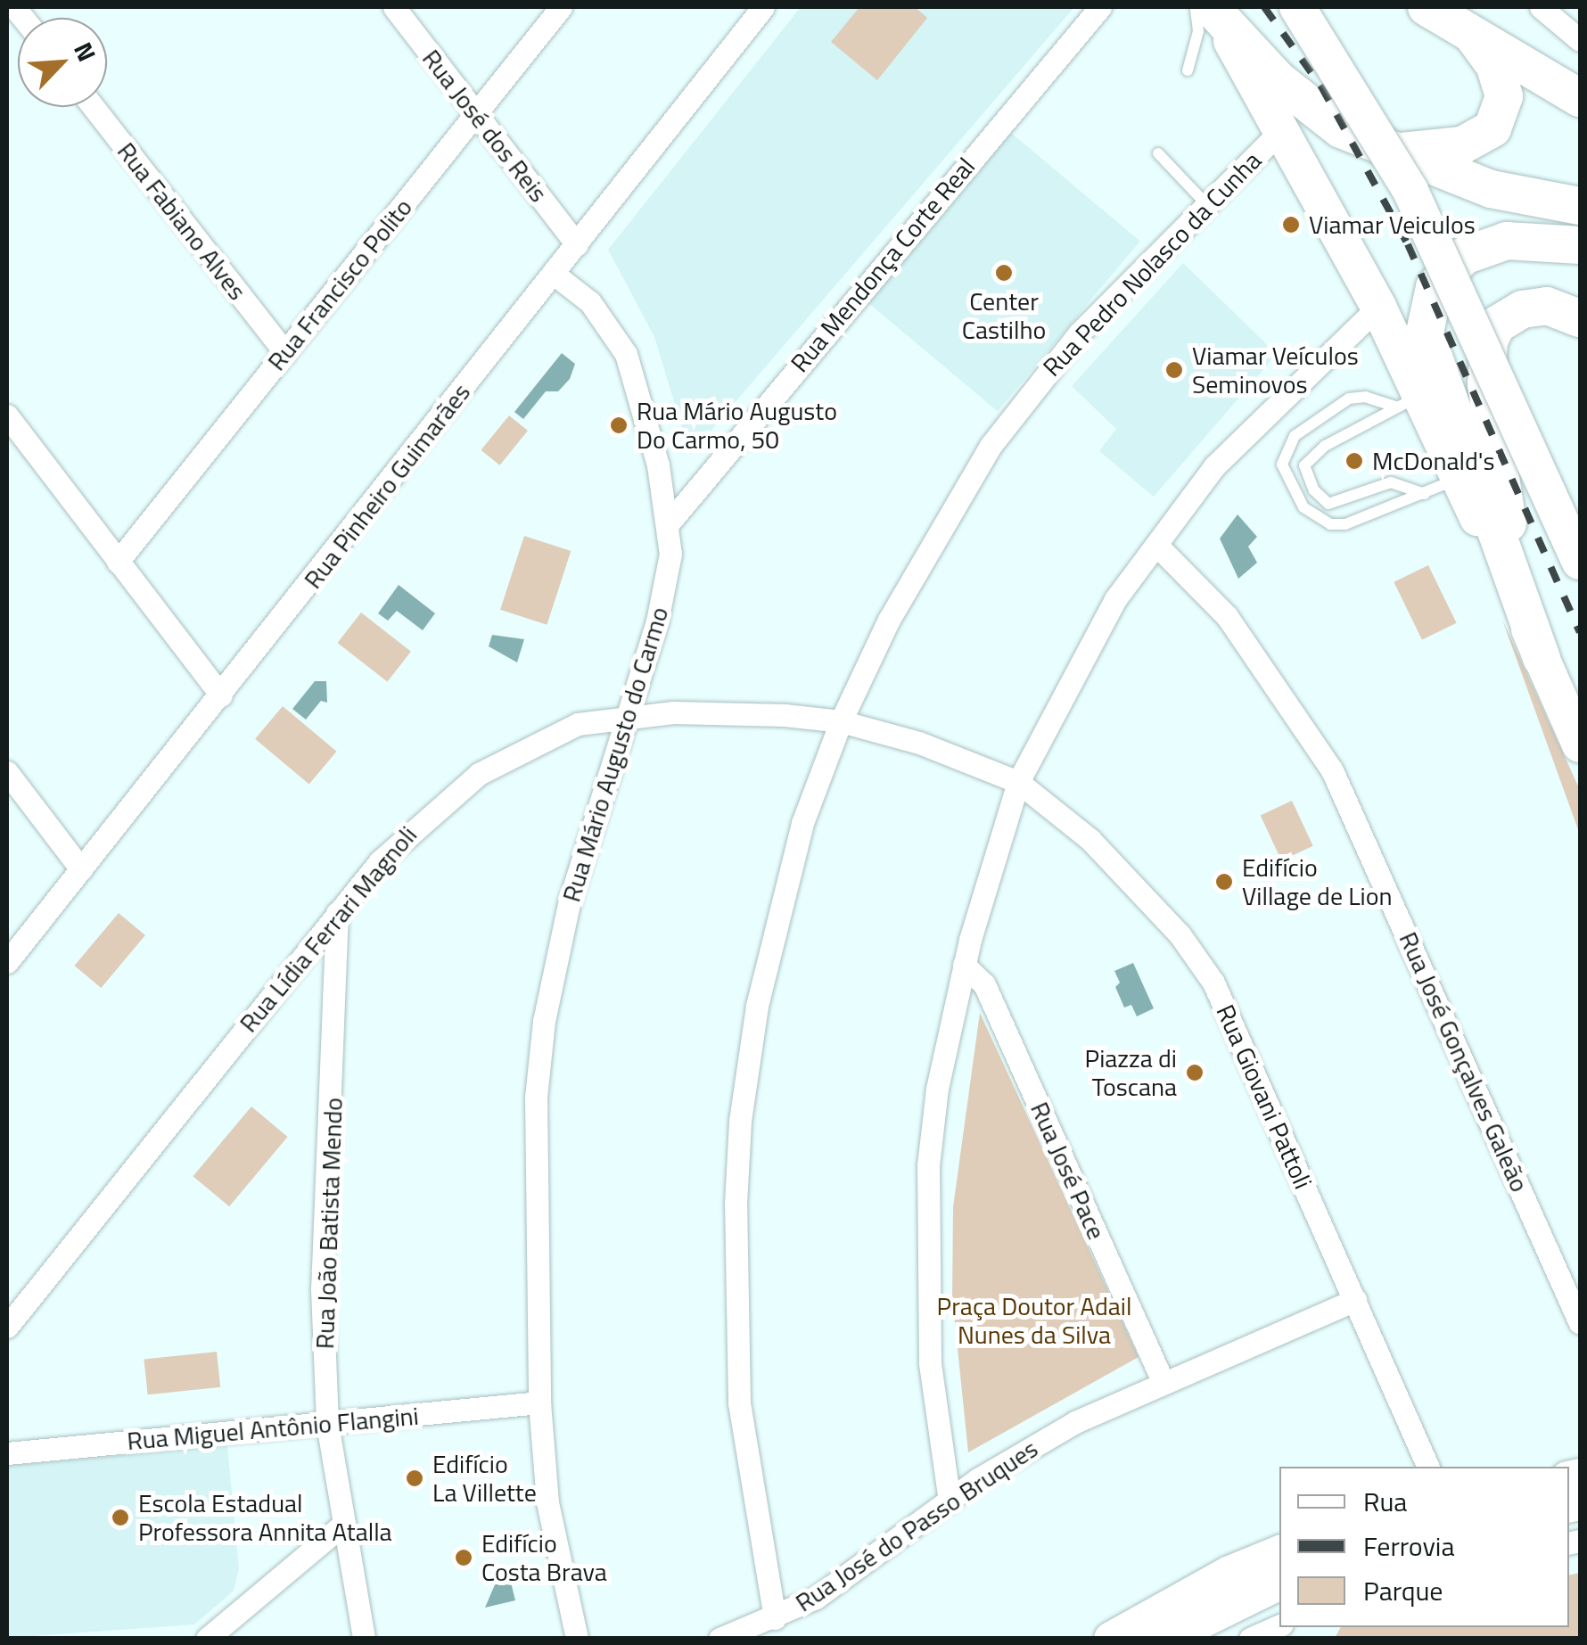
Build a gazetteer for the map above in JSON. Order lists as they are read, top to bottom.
{
  "streets": {
    "street": [
      "Rua José dos Reis",
      "Rua Fabiano Alves",
      "Rua Pedro Nolasco da Cunha",
      "Rua Mendonça Corte Real",
      "Rua Francisco Polito",
      "Rua Pinheiro Guimarães",
      "Rua Mário Augusto do Carmo",
      "Rua Lídia Ferrari Magnoli",
      "Rua José Gonçalves Galeão",
      "Rua Giovani Pattoli",
      "Rua José Pace",
      "Rua João Batista Mendo",
      "Rua Miguel Antônio Flangini",
      "Rua José do Passo Bruques"
    ]
  },
  "crossings": [
    ["Rua José dos Reis", "Rua Francisco Polito"],
    ["Rua José dos Reis", "Rua Pinheiro Guimarães"],
    ["Rua Fabiano Alves", "Rua Francisco Polito"],
    ["Rua Pedro Nolasco da Cunha", "Rua Lídia Ferrari Magnoli"],
    ["Rua Pedro Nolasco da Cunha", "Rua José do Passo Bruques"],
    ["Rua Mendonça Corte Real", "Rua Mário Augusto do Carmo"],
    ["Rua Pinheiro Guimarães", "Rua Mário Augusto do Carmo"],
    ["Rua Mário Augusto do Carmo", "Rua Lídia Ferrari Magnoli"],
    ["Rua Mário Augusto do Carmo", "Rua Miguel Antônio Flangini"],
    ["Rua Lídia Ferrari Magnoli", "Rua Giovani Pattoli"],
    ["Rua Lídia Ferrari Magnoli", "Rua João Batista Mendo"],
    ["Rua Giovani Pattoli", "Rua José do Passo Bruques"],
    ["Rua José Pace", "Rua José do Passo Bruques"],
    ["Rua João Batista Mendo", "Rua Miguel Antônio Flangini"]
  ],
  "parks": ["Praça Doutor Adail Nunes da Silva"],
  "places": [
    "Viamar Veiculos",
    "Center Castilho",
    "Viamar Veículos Seminovos",
    "Rua Mário Augusto Do Carmo, 50",
    "McDonald's",
    "Edifício Village de Lion",
    "Piazza di Toscana",
    "Edifício La Villette",
    "Escola Estadual Professora Annita Atalla",
    "Edifício Costa Brava"
  ],
  "legend": ["Rua", "Ferrovia", "Parque"],
  "north": "top right"
}
